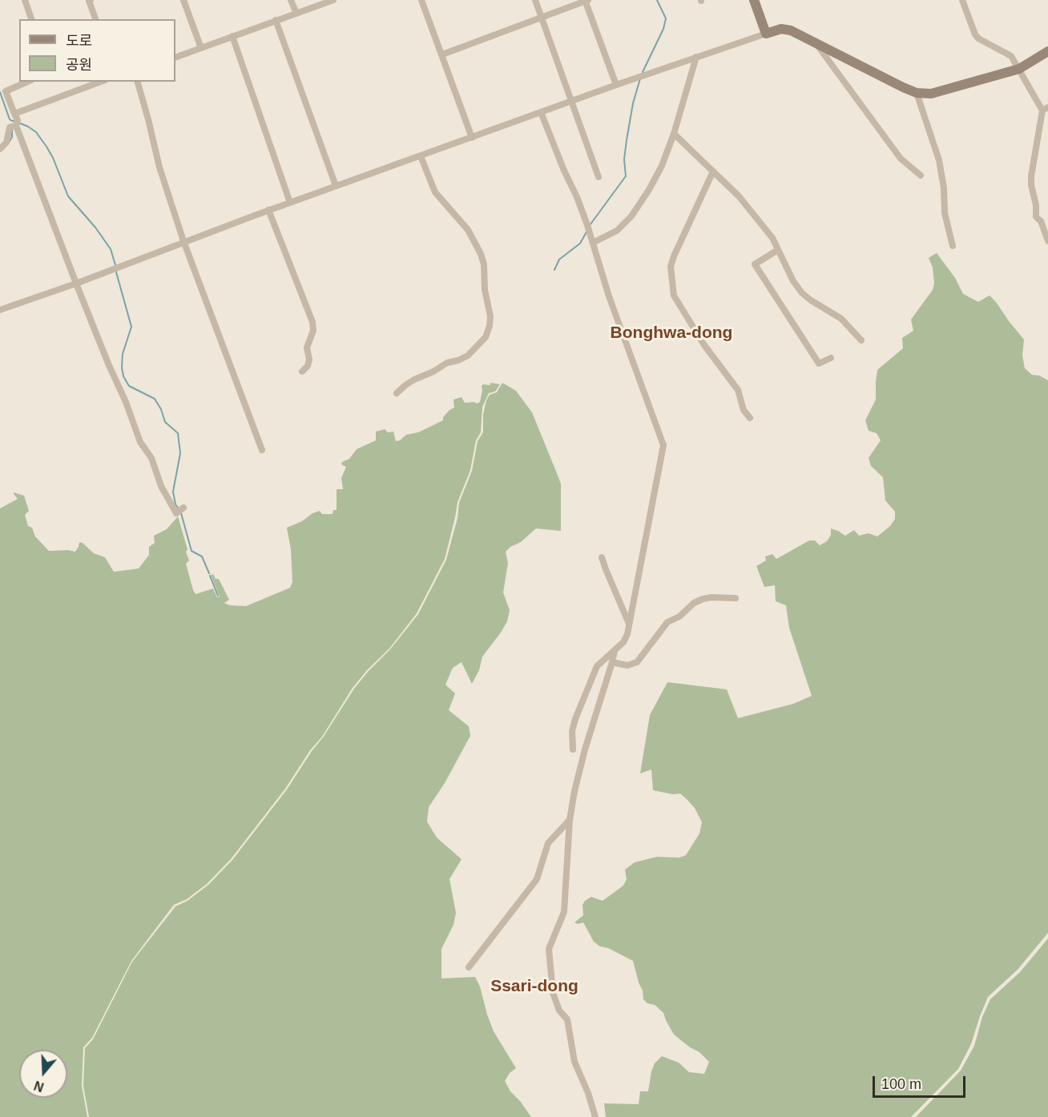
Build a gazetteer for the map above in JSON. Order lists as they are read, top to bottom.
{
  "districts": ["Bonghwa-dong", "Ssari-dong"],
  "legend": ["도로", "공원"],
  "scale_bar": "100 m",
  "north": "bottom"
}
